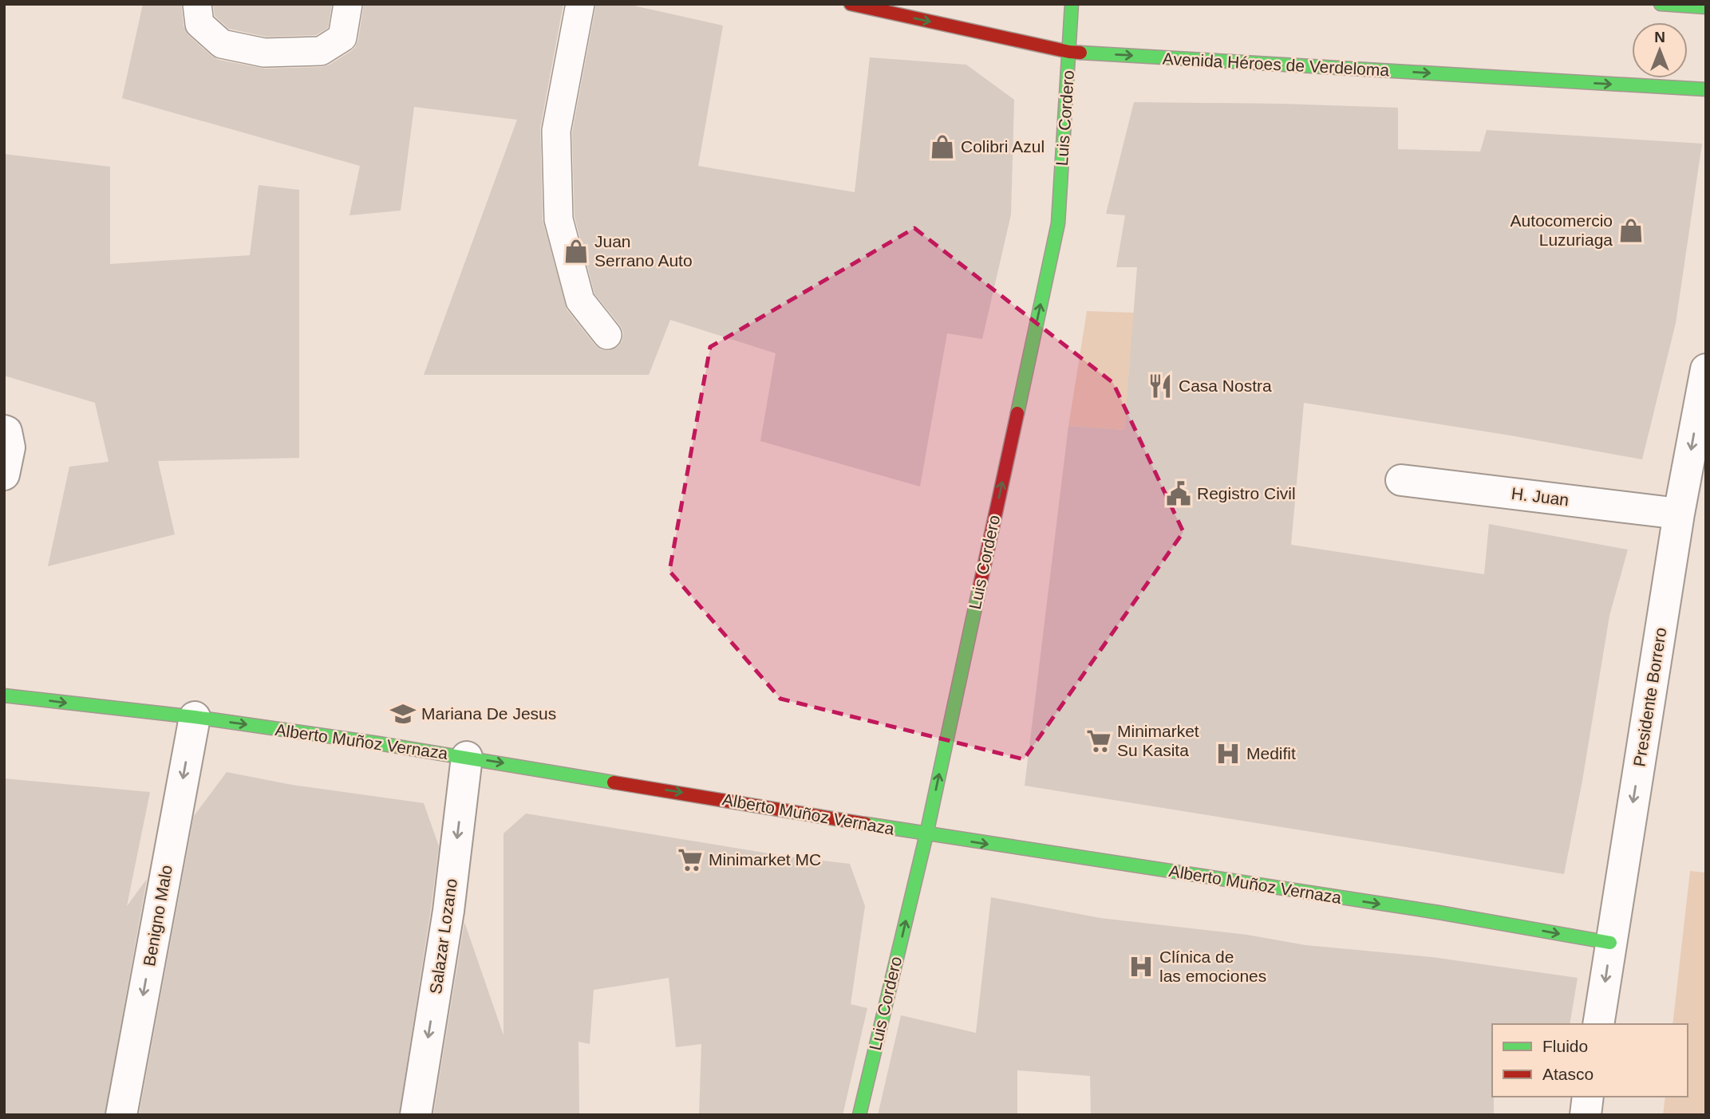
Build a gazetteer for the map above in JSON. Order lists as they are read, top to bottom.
{
  "streets": {
    "street": [
      "Avenida Héroes de Verdeloma",
      "Luis Cordero",
      "H. Juan",
      "Presidente Borrero",
      "Alberto Muñoz Vernaza",
      "Benigno Malo",
      "Salazar Lozano"
    ]
  },
  "crossings": [
    ["Avenida Héroes de Verdeloma", "Luis Cordero"],
    ["Luis Cordero", "Alberto Muñoz Vernaza"],
    ["H. Juan", "Presidente Borrero"],
    ["Presidente Borrero", "Alberto Muñoz Vernaza"],
    ["Alberto Muñoz Vernaza", "Benigno Malo"],
    ["Alberto Muñoz Vernaza", "Salazar Lozano"]
  ],
  "one_way": [
    "Avenida Héroes de Verdeloma",
    "Luis Cordero",
    "Presidente Borrero",
    "Alberto Muñoz Vernaza",
    "Benigno Malo",
    "Salazar Lozano"
  ],
  "places": {
    "shop": ["Colibri Azul", "Autocomercio Luzuriaga", "Juan Serrano Auto"],
    "restaurant": ["Casa Nostra"],
    "public building": ["Registro Civil"],
    "school or university": ["Mariana De Jesus"],
    "supermarket": ["Minimarket Su Kasita", "Minimarket MC"],
    "hospital": ["Medifit", "Clínica de las emociones"]
  },
  "legend": ["Fluido", "Atasco"],
  "north": "top"
}
